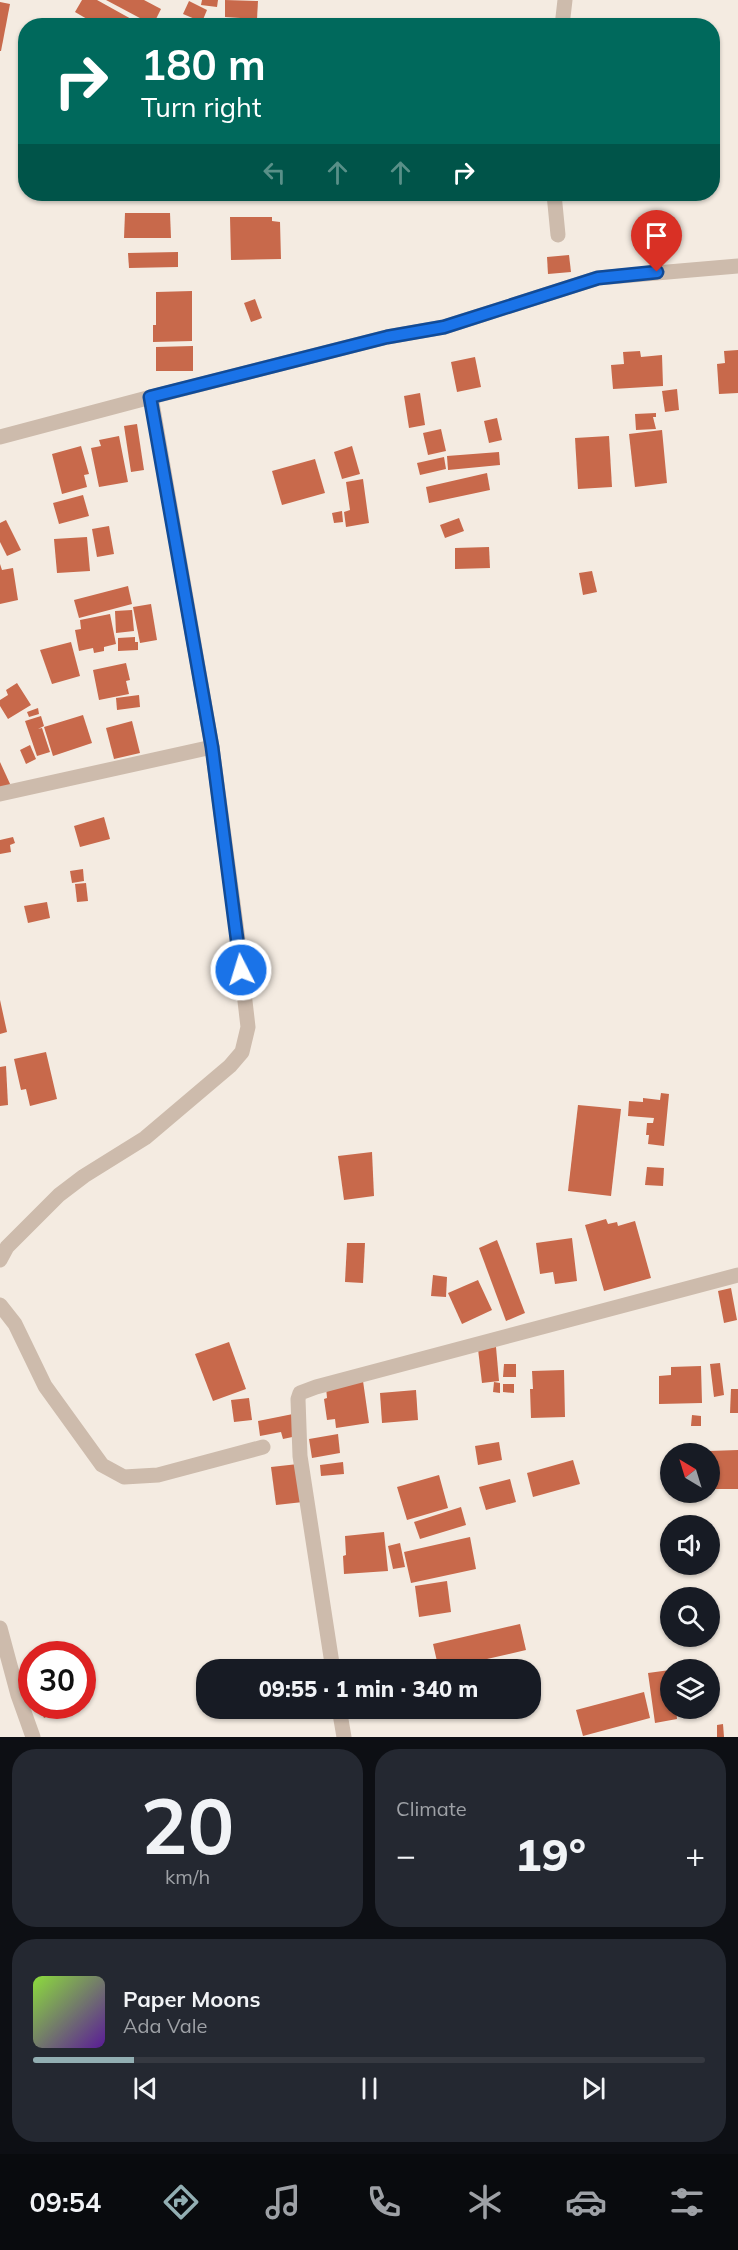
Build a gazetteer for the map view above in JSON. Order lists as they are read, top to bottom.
{
  "north": "top left",
  "page": {
    "turn": ["180 m", "Turn right"],
    "limit": "30",
    "trip": "09:55 · 1 min · 340 m",
    "tile": [
      ["20", "km/h"],
      "Climate"
    ],
    "heat": ["−", "19°", "+"],
    "song": ["Paper Moons", "Ada Vale"],
    "tabs": "09:54"
  }
}
